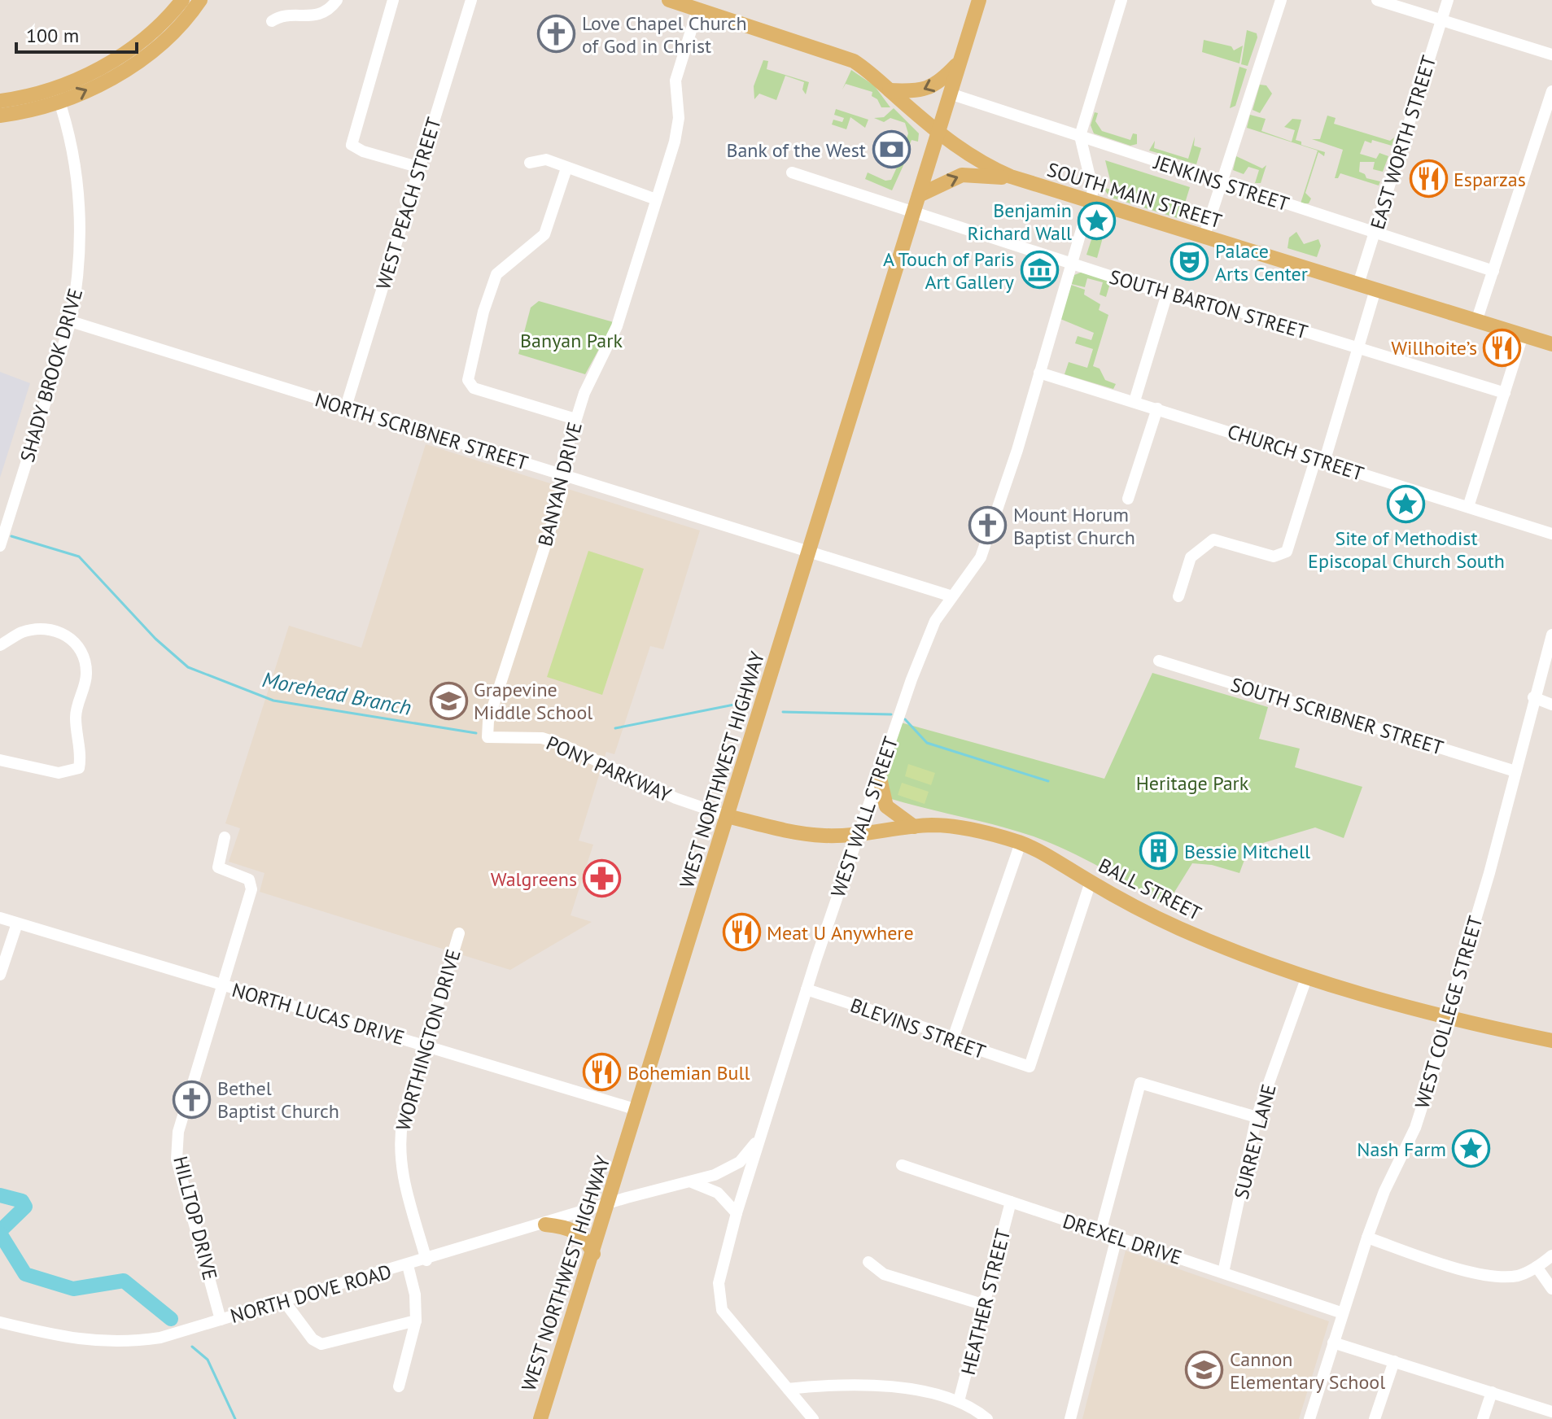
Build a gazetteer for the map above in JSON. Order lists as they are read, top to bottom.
{
  "streets": {
    "main road": ["SOUTH MAIN STREET", "WEST NORTHWEST HIGHWAY", "BALL STREET"],
    "street": [
      "EAST WORTH STREET",
      "JENKINS STREET",
      "WEST PEACH STREET",
      "SOUTH BARTON STREET",
      "SHADY BROOK DRIVE",
      "NORTH SCRIBNER STREET",
      "CHURCH STREET",
      "BANYAN DRIVE",
      "SOUTH SCRIBNER STREET",
      "PONY PARKWAY",
      "WEST WALL STREET",
      "WEST COLLEGE STREET",
      "NORTH LUCAS DRIVE",
      "BLEVINS STREET",
      "WORTHINGTON DRIVE",
      "SURREY LANE",
      "HILLTOP DRIVE",
      "DREXEL DRIVE",
      "NORTH DOVE ROAD",
      "HEATHER STREET"
    ]
  },
  "crossings": [
    ["EAST WORTH STREET", "JENKINS STREET"],
    ["EAST WORTH STREET", "SOUTH MAIN STREET"],
    ["JENKINS STREET", "WEST NORTHWEST HIGHWAY"],
    ["JENKINS STREET", "WEST WALL STREET"],
    ["SOUTH MAIN STREET", "BANYAN DRIVE"],
    ["SOUTH MAIN STREET", "WEST NORTHWEST HIGHWAY"],
    ["SOUTH MAIN STREET", "WEST WALL STREET"],
    ["WEST PEACH STREET", "NORTH SCRIBNER STREET"],
    ["SOUTH BARTON STREET", "WEST NORTHWEST HIGHWAY"],
    ["SOUTH BARTON STREET", "WEST WALL STREET"],
    ["SHADY BROOK DRIVE", "NORTH SCRIBNER STREET"],
    ["NORTH SCRIBNER STREET", "BANYAN DRIVE"],
    ["NORTH SCRIBNER STREET", "WEST NORTHWEST HIGHWAY"],
    ["CHURCH STREET", "WEST WALL STREET"],
    ["BANYAN DRIVE", "PONY PARKWAY"],
    ["SOUTH SCRIBNER STREET", "WEST COLLEGE STREET"],
    ["PONY PARKWAY", "WEST NORTHWEST HIGHWAY"],
    ["PONY PARKWAY", "BALL STREET"],
    ["WEST NORTHWEST HIGHWAY", "BALL STREET"],
    ["WEST NORTHWEST HIGHWAY", "NORTH LUCAS DRIVE"],
    ["WEST NORTHWEST HIGHWAY", "NORTH DOVE ROAD"],
    ["WEST WALL STREET", "BALL STREET"],
    ["WEST WALL STREET", "BLEVINS STREET"],
    ["WEST WALL STREET", "NORTH DOVE ROAD"],
    ["BALL STREET", "WEST COLLEGE STREET"],
    ["BALL STREET", "BLEVINS STREET"],
    ["BALL STREET", "SURREY LANE"],
    ["WEST COLLEGE STREET", "DREXEL DRIVE"],
    ["NORTH LUCAS DRIVE", "WORTHINGTON DRIVE"],
    ["NORTH LUCAS DRIVE", "HILLTOP DRIVE"],
    ["WORTHINGTON DRIVE", "NORTH DOVE ROAD"],
    ["SURREY LANE", "DREXEL DRIVE"],
    ["HILLTOP DRIVE", "NORTH DOVE ROAD"],
    ["DREXEL DRIVE", "HEATHER STREET"]
  ],
  "water": ["Morehead Branch"],
  "parks": ["Banyan Park", "Heritage Park"],
  "places": {
    "church": ["Love Chapel Church of God in Christ", "Mount Horum Baptist Church", "Bethel Baptist Church"],
    "bank": ["Bank of the West"],
    "restaurant": [
      "Esparzas",
      "Willhoite’s",
      "Meat U Anywhere",
      "Bohemian Bull"
    ],
    "place": ["Benjamin Richard Wall", "Site of Methodist Episcopal Church South", "Nash Farm"],
    "theatre": ["Palace Arts Center"],
    "museum": ["A Touch of Paris Art Gallery"],
    "school or university": ["Grapevine Middle School", "Cannon Elementary School"],
    "building": ["Bessie Mitchell"],
    "pharmacy": ["Walgreens"]
  },
  "scale_bar": "100 m"
}
